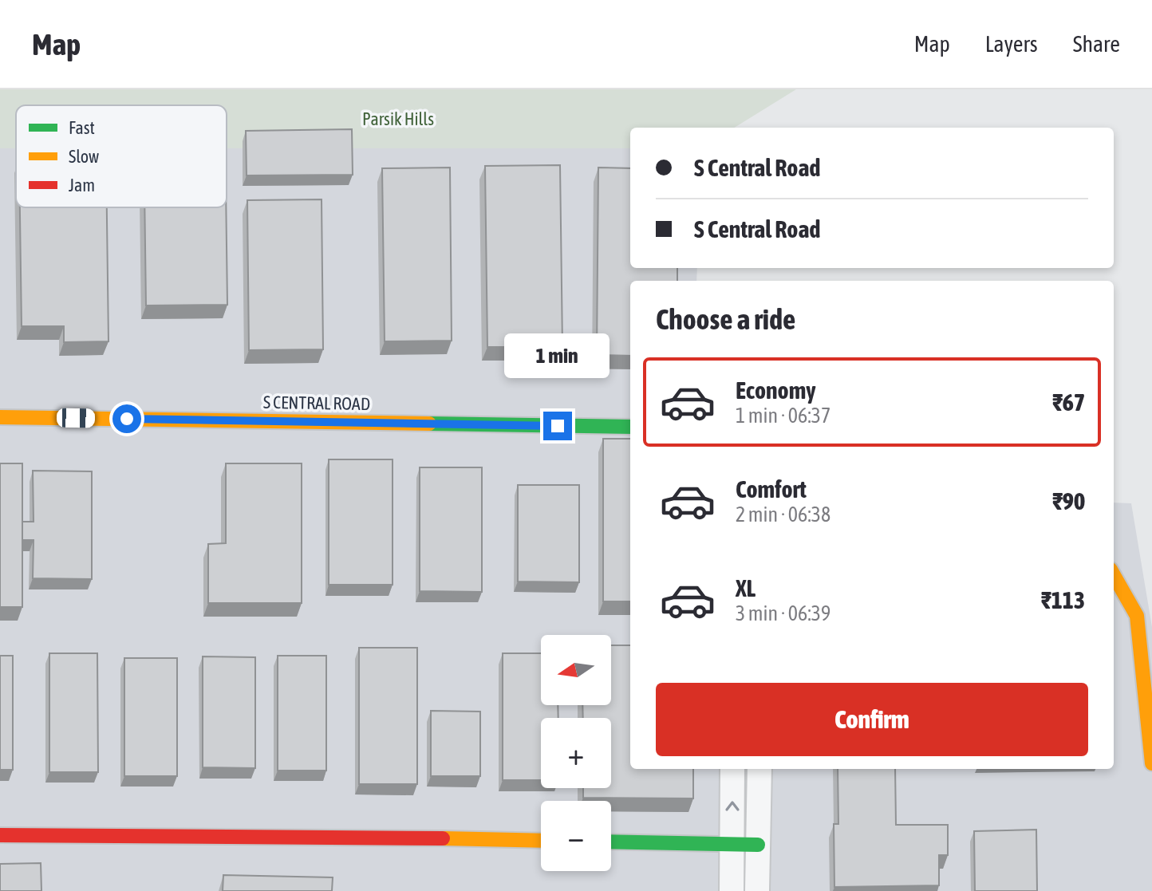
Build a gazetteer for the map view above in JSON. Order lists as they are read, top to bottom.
{
  "streets": {
    "street": ["S CENTRAL ROAD"]
  },
  "parks": ["Parsik Hills"],
  "legend": ["Fast", "Slow", "Jam"],
  "north": "left",
  "page": {
    "header": "Map",
    "nav": ["Map", "Layers", "Share"],
    "banner": ["S Central Road", "S Central Road"],
    "heading": "Choose a ride",
    "bubble": "1 min",
    "list": [
      {
        "name": "Economy",
        "note": "1 min · 06:37",
        "value": "₹67"
      },
      {
        "name": "Comfort",
        "note": "2 min · 06:38",
        "value": "₹90"
      },
      {
        "name": "XL",
        "note": "3 min · 06:39",
        "value": "₹113"
      }
    ],
    "map_buttons": ["+", "−"],
    "buttons": "Confirm"
  }
}
